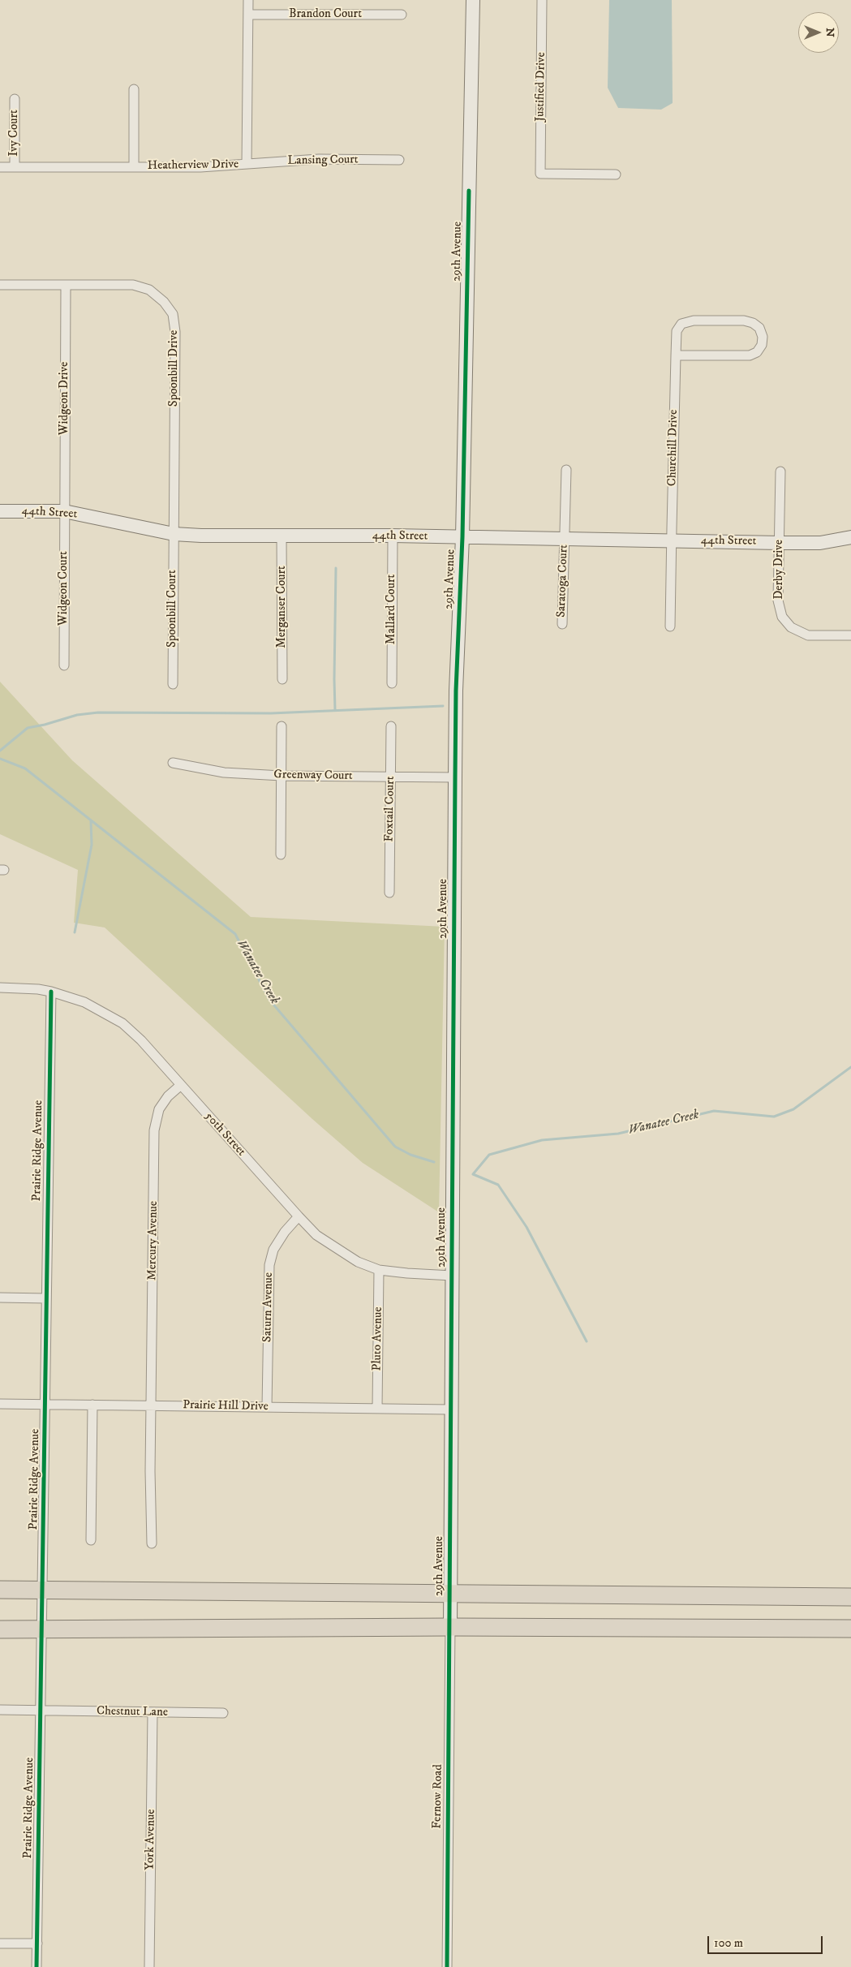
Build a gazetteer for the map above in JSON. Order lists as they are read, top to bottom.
{
  "streets": {
    "street": [
      "Brandon Court",
      "Justified Drive",
      "Ivy Court",
      "Lansing Court",
      "Heatherview Drive",
      "29th Avenue",
      "Spoonbill Drive",
      "Widgeon Drive",
      "Churchill Drive",
      "44th Street",
      "Derby Drive",
      "Saratoga Court",
      "Widgeon Court",
      "Merganser Court",
      "Spoonbill Court",
      "Mallard Court",
      "Greenway Court",
      "Foxtail Court",
      "50th Street",
      "Prairie Ridge Avenue",
      "Mercury Avenue",
      "Saturn Avenue",
      "Pluto Avenue",
      "Prairie Hill Drive",
      "Chestnut Lane",
      "Fernow Road",
      "York Avenue"
    ]
  },
  "crossings": [
    ["Brandon Court", "Heatherview Drive"],
    ["Ivy Court", "Heatherview Drive"],
    ["Lansing Court", "Heatherview Drive"],
    ["29th Avenue", "44th Street"],
    ["29th Avenue", "Greenway Court"],
    ["29th Avenue", "50th Street"],
    ["29th Avenue", "Prairie Hill Drive"],
    ["29th Avenue", "Fernow Road"],
    ["Spoonbill Drive", "Widgeon Drive"],
    ["Spoonbill Drive", "44th Street"],
    ["Spoonbill Drive", "Spoonbill Court"],
    ["Widgeon Drive", "44th Street"],
    ["Widgeon Drive", "Widgeon Court"],
    ["Churchill Drive", "44th Street"],
    ["44th Street", "Derby Drive"],
    ["44th Street", "Saratoga Court"],
    ["44th Street", "Widgeon Court"],
    ["44th Street", "Merganser Court"],
    ["44th Street", "Spoonbill Court"],
    ["44th Street", "Mallard Court"],
    ["Greenway Court", "Foxtail Court"],
    ["50th Street", "Prairie Ridge Avenue"],
    ["50th Street", "Mercury Avenue"],
    ["50th Street", "Saturn Avenue"],
    ["50th Street", "Pluto Avenue"],
    ["Prairie Ridge Avenue", "Prairie Hill Drive"],
    ["Prairie Ridge Avenue", "Chestnut Lane"],
    ["Mercury Avenue", "Prairie Hill Drive"],
    ["Saturn Avenue", "Prairie Hill Drive"],
    ["Pluto Avenue", "Prairie Hill Drive"],
    ["Chestnut Lane", "York Avenue"]
  ],
  "water": ["Wanatee Creek"],
  "scale_bar": "100 m",
  "north": "right"
}
